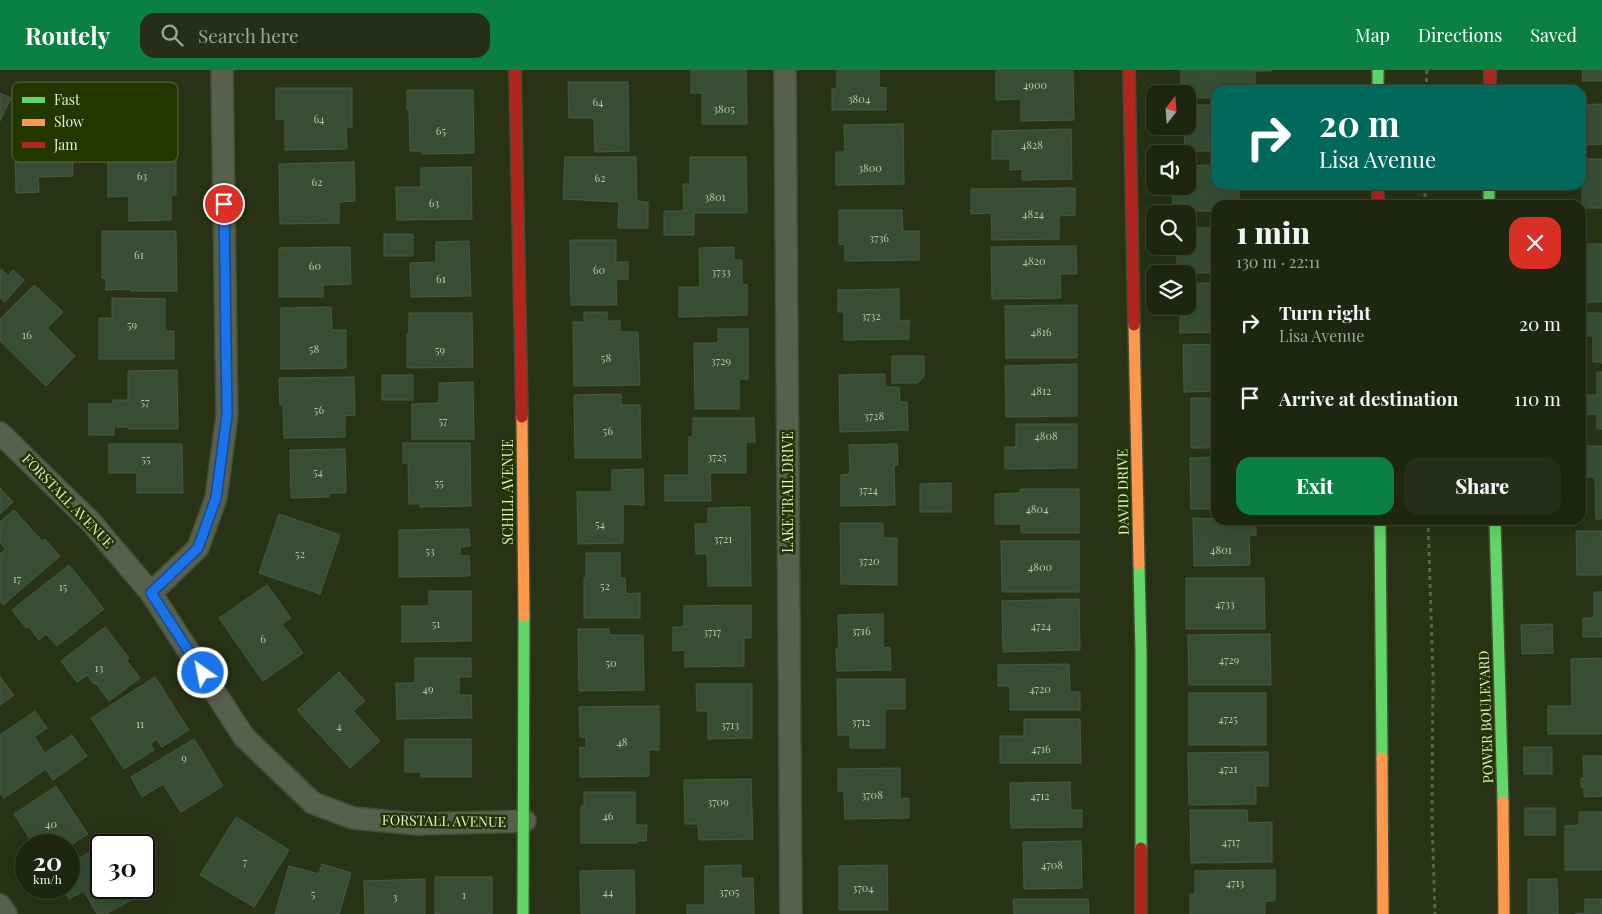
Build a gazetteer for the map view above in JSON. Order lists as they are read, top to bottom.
{
  "streets": {
    "street": [
      "SCHILL AVENUE",
      "LAKE TRAIL DRIVE",
      "DAVID DRIVE",
      "FORSTALL AVENUE",
      "POWER BOULEVARD"
    ]
  },
  "crossings": [
    ["SCHILL AVENUE", "FORSTALL AVENUE"]
  ],
  "house_numbers": [
    "4900",
    "3804",
    "64",
    "3805",
    "64",
    "65",
    "4828",
    "3800",
    "63",
    "62",
    "62",
    "3801",
    "63",
    "4824",
    "3736",
    "61",
    "4820",
    "60",
    "60",
    "3733",
    "61",
    "3732",
    "59",
    "4816",
    "16",
    "58",
    "59",
    "58",
    "3729",
    "4812",
    "57",
    "56",
    "3728",
    "57",
    "56",
    "4808",
    "3725",
    "55",
    "54",
    "55",
    "3724",
    "4804",
    "54",
    "3721",
    "4801",
    "53",
    "52",
    "3720",
    "4800",
    "17",
    "52",
    "15",
    "4733",
    "51",
    "4724",
    "3716",
    "3717",
    "6",
    "4729",
    "50",
    "13",
    "49",
    "4720",
    "4725",
    "3712",
    "11",
    "3713",
    "4",
    "48",
    "4716",
    "9",
    "4721",
    "3708",
    "4712",
    "3709",
    "46",
    "40",
    "4717",
    "7",
    "4708",
    "4713",
    "3704",
    "44",
    "3705",
    "5",
    "1",
    "3"
  ],
  "legend": ["Fast", "Slow", "Jam"],
  "north": "top",
  "page": {
    "header": "Routely",
    "search": "Search here",
    "nav": ["Map", "Directions", "Saved"],
    "turn": ["20 m", "Lisa Avenue"],
    "heading": ["1 min", "130 m · 22:11"],
    "list": [
      {
        "name": "Turn right",
        "note": "Lisa Avenue",
        "value": "20 m"
      },
      {
        "name": "Arrive at destination",
        "value": "110 m"
      }
    ],
    "buttons": ["Exit", "Share"],
    "speed": "20 km/h",
    "limit": "30"
  }
}
